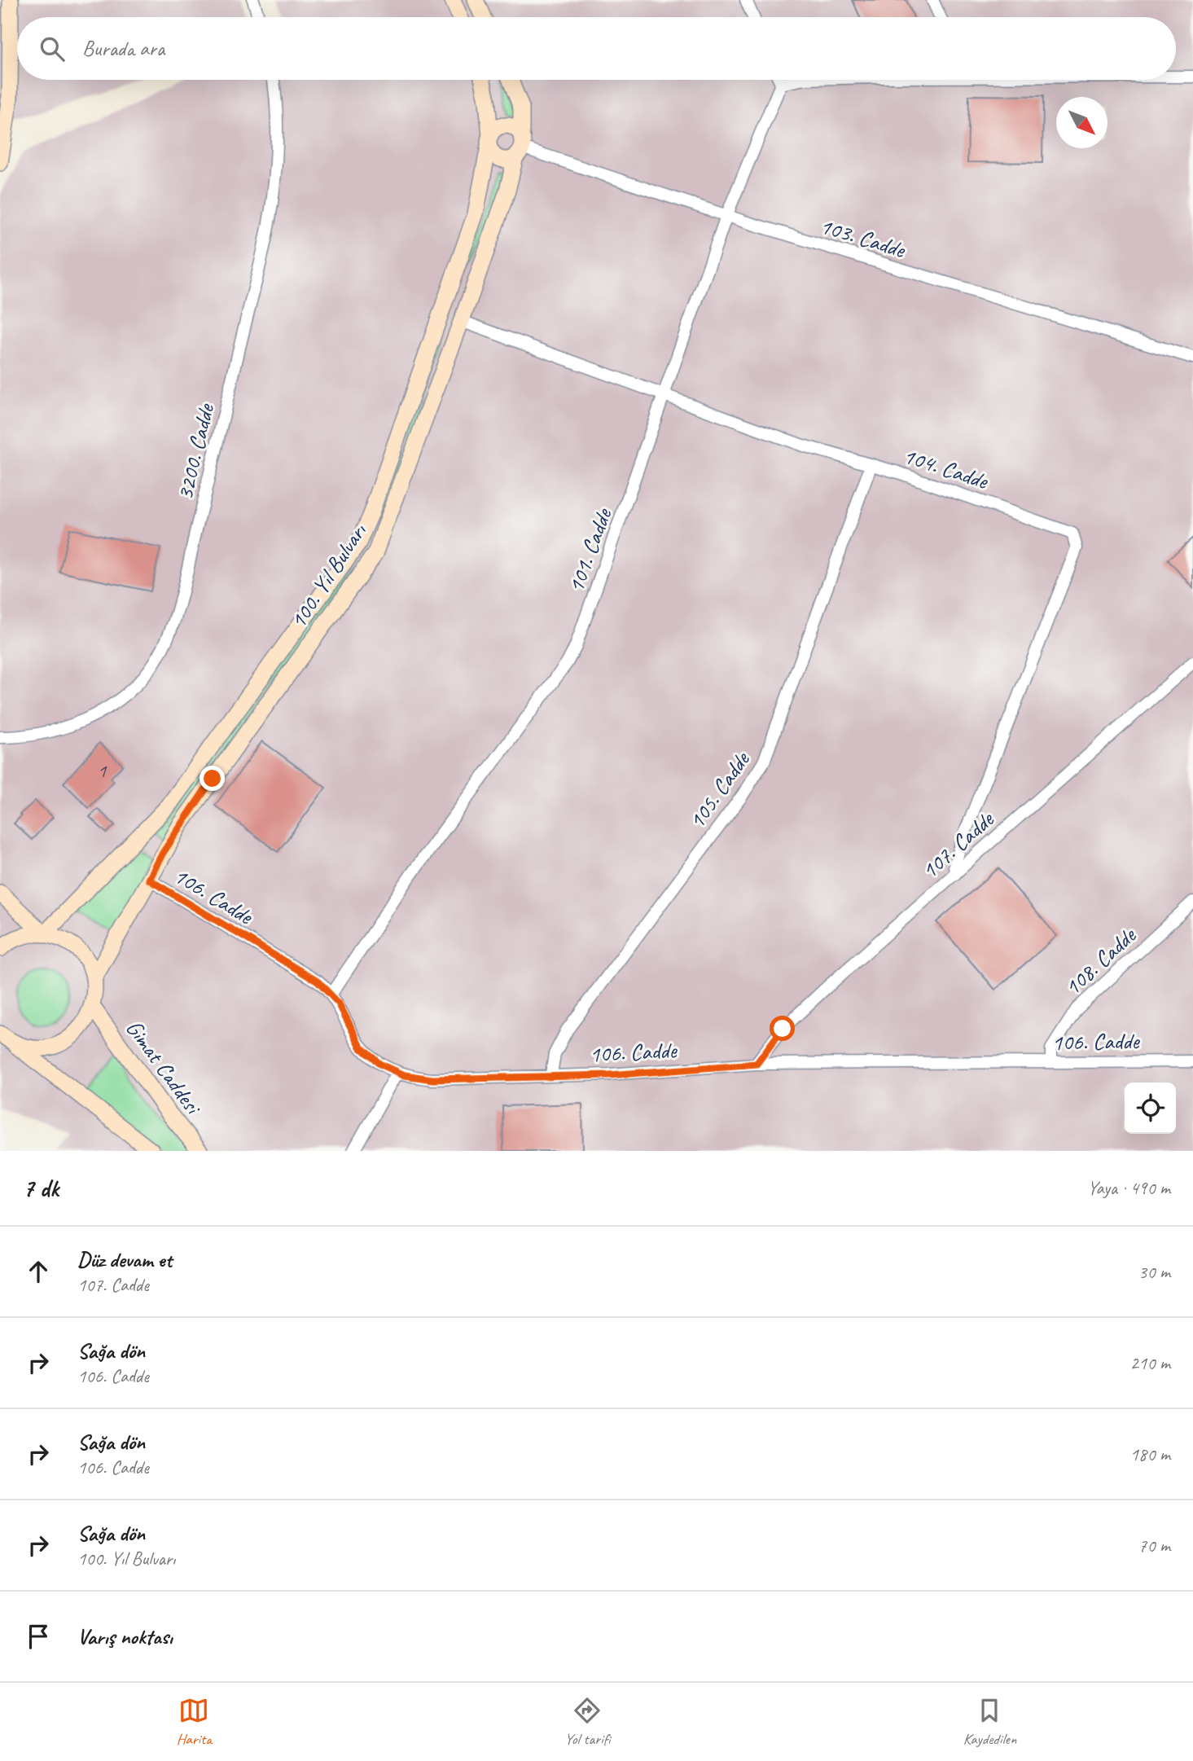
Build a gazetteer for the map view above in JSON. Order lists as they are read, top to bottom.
{
  "streets": {
    "main road": ["100. Yıl Bulvarı", "Gimat Caddesi"],
    "street": [
      "103. Cadde",
      "3200. Cadde",
      "104. Cadde",
      "101. Cadde",
      "105. Cadde",
      "107. Cadde",
      "106. Cadde",
      "108. Cadde"
    ]
  },
  "crossings": [
    ["103. Cadde", "101. Cadde"],
    ["103. Cadde", "100. Yıl Bulvarı"],
    ["104. Cadde", "101. Cadde"],
    ["104. Cadde", "100. Yıl Bulvarı"],
    ["104. Cadde", "105. Cadde"],
    ["104. Cadde", "107. Cadde"],
    ["101. Cadde", "106. Cadde"],
    ["100. Yıl Bulvarı", "106. Cadde"],
    ["105. Cadde", "106. Cadde"],
    ["107. Cadde", "106. Cadde"],
    ["106. Cadde", "108. Cadde"]
  ],
  "house_numbers": ["1"],
  "north": "bottom right",
  "page": {
    "search": "Burada ara",
    "heading": ["7 dk", "Yaya · 490 m"],
    "list": [
      ["Düz devam et", "107. Cadde", "30 m"],
      ["Sağa dön", "106. Cadde", "210 m"],
      ["Sağa dön", "106. Cadde", "180 m"],
      ["Sağa dön", "100. Yıl Bulvarı", "70 m"],
      "Varış noktası"
    ],
    "nav": ["Harita", "Yol tarifi", "Kaydedilen"]
  }
}
